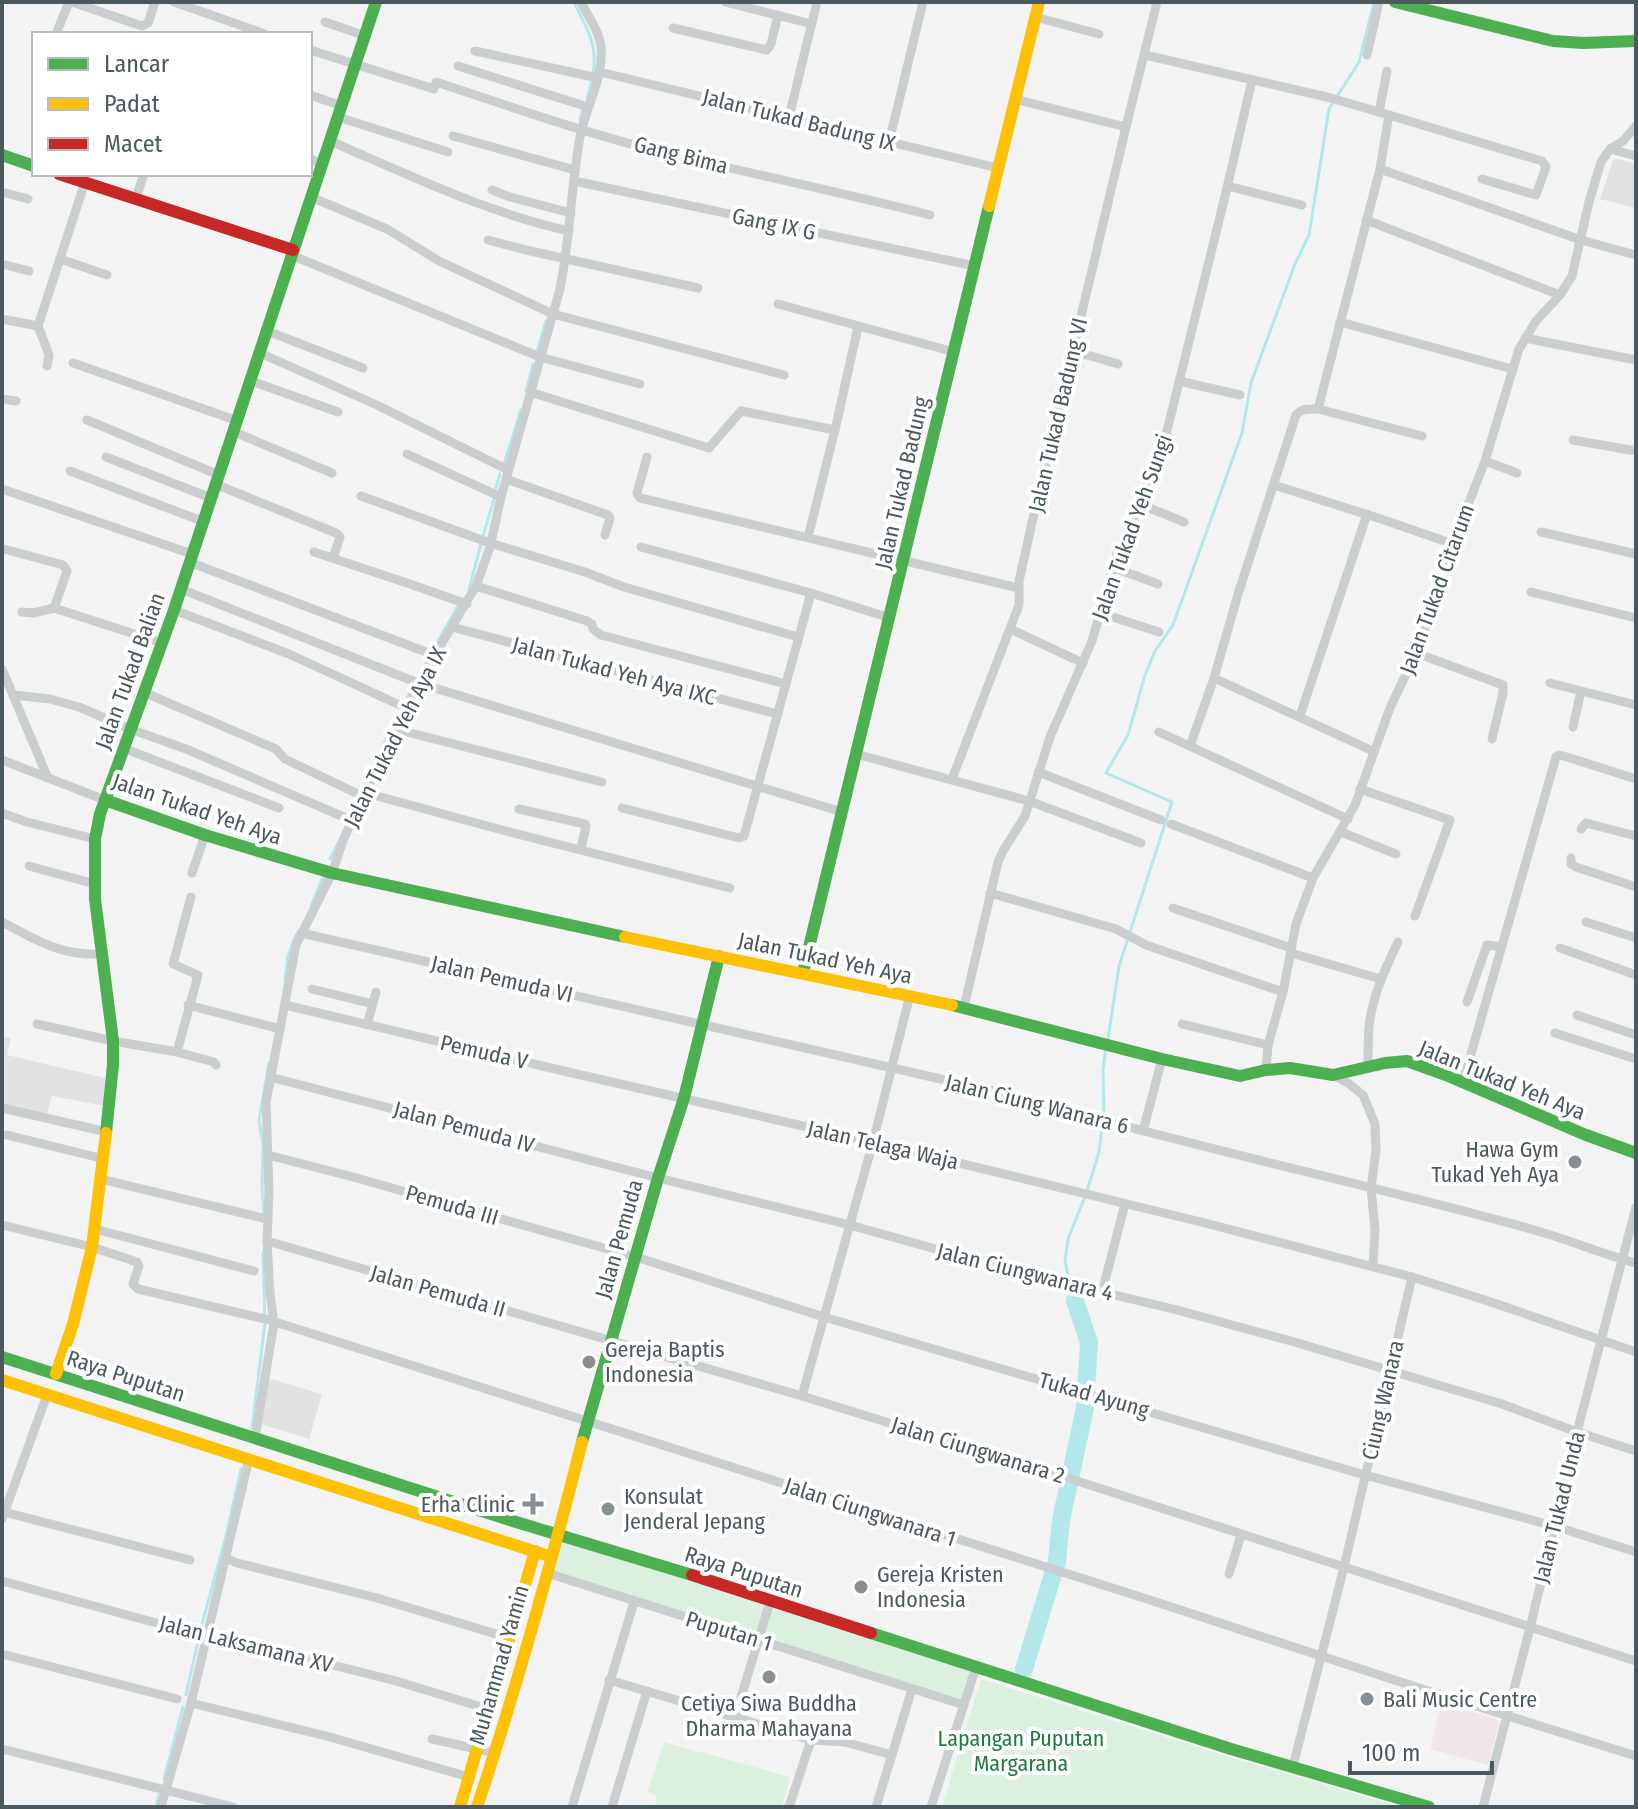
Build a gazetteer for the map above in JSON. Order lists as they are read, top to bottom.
{
  "streets": {
    "street": [
      "Jalan Tukad Badung IX",
      "Gang Bima",
      "Gang IX G",
      "Jalan Tukad Badung VI",
      "Jalan Tukad Badung",
      "Jalan Tukad Yeh Sungi",
      "Jalan Tukad Citarum",
      "Jalan Tukad Balian",
      "Jalan Tukad Yeh Aya IXC",
      "Jalan Tukad Yeh Aya IX",
      "Jalan Tukad Yeh Aya",
      "Jalan Pemuda VI",
      "Pemuda V",
      "Jalan Ciung Wanara 6",
      "Jalan Pemuda IV",
      "Jalan Telaga Waja",
      "Pemuda III",
      "Jalan Pemuda",
      "Jalan Ciungwanara 4",
      "Jalan Pemuda II",
      "Raya Puputan",
      "Tukad Ayung",
      "Ciung Wanara",
      "Jalan Ciungwanara 2",
      "Jalan Tukad Unda",
      "Jalan Ciungwanara 1",
      "Puputan 1",
      "Jalan Laksamana XV",
      "Muhammad Yamin"
    ]
  },
  "crossings": [
    ["Jalan Tukad Badung IX", "Jalan Tukad Badung"],
    ["Jalan Tukad Badung IX", "Jalan Tukad Yeh Aya IX"],
    ["Gang Bima", "Jalan Tukad Balian"],
    ["Gang Bima", "Jalan Tukad Yeh Aya IX"],
    ["Gang IX G", "Jalan Tukad Badung"],
    ["Gang IX G", "Jalan Tukad Yeh Aya IX"],
    ["Jalan Tukad Badung", "Jalan Tukad Yeh Aya"],
    ["Jalan Tukad Yeh Sungi", "Jalan Tukad Yeh Aya"],
    ["Jalan Tukad Citarum", "Jalan Tukad Yeh Aya"],
    ["Jalan Tukad Balian", "Jalan Tukad Yeh Aya"],
    ["Jalan Tukad Balian", "Raya Puputan"],
    ["Jalan Tukad Balian", "Jalan Ciungwanara 1"],
    ["Jalan Tukad Yeh Aya IXC", "Jalan Tukad Yeh Aya IX"],
    ["Jalan Tukad Yeh Aya IX", "Jalan Tukad Yeh Aya"],
    ["Jalan Tukad Yeh Aya IX", "Jalan Pemuda VI"],
    ["Jalan Tukad Yeh Aya IX", "Pemuda V"],
    ["Jalan Tukad Yeh Aya IX", "Jalan Pemuda IV"],
    ["Jalan Tukad Yeh Aya IX", "Pemuda III"],
    ["Jalan Tukad Yeh Aya IX", "Jalan Pemuda II"],
    ["Jalan Tukad Yeh Aya IX", "Raya Puputan"],
    ["Jalan Tukad Yeh Aya IX", "Jalan Ciungwanara 1"],
    ["Jalan Tukad Yeh Aya", "Jalan Pemuda"],
    ["Jalan Pemuda VI", "Jalan Ciung Wanara 6"],
    ["Jalan Pemuda VI", "Jalan Pemuda"],
    ["Pemuda V", "Jalan Telaga Waja"],
    ["Pemuda V", "Jalan Pemuda"],
    ["Jalan Ciung Wanara 6", "Jalan Pemuda"],
    ["Jalan Ciung Wanara 6", "Jalan Tukad Unda"],
    ["Jalan Pemuda IV", "Jalan Pemuda"],
    ["Jalan Pemuda IV", "Jalan Ciungwanara 4"],
    ["Jalan Telaga Waja", "Jalan Pemuda"],
    ["Pemuda III", "Jalan Pemuda"],
    ["Pemuda III", "Tukad Ayung"],
    ["Jalan Pemuda", "Jalan Ciungwanara 4"],
    ["Jalan Pemuda", "Jalan Pemuda II"],
    ["Jalan Pemuda", "Raya Puputan"],
    ["Jalan Pemuda", "Tukad Ayung"],
    ["Jalan Pemuda", "Jalan Ciungwanara 2"],
    ["Jalan Pemuda", "Jalan Ciungwanara 1"],
    ["Jalan Pemuda", "Muhammad Yamin"],
    ["Jalan Ciungwanara 4", "Ciung Wanara"],
    ["Jalan Ciungwanara 4", "Jalan Tukad Unda"],
    ["Jalan Pemuda II", "Jalan Ciungwanara 2"],
    ["Raya Puputan", "Ciung Wanara"],
    ["Raya Puputan", "Muhammad Yamin"],
    ["Tukad Ayung", "Ciung Wanara"],
    ["Tukad Ayung", "Jalan Tukad Unda"],
    ["Ciung Wanara", "Jalan Ciungwanara 2"],
    ["Ciung Wanara", "Jalan Ciungwanara 1"],
    ["Jalan Ciungwanara 2", "Jalan Tukad Unda"],
    ["Jalan Tukad Unda", "Jalan Ciungwanara 1"],
    ["Puputan 1", "Muhammad Yamin"],
    ["Jalan Laksamana XV", "Muhammad Yamin"]
  ],
  "parks": ["Lapangan Puputan Margarana"],
  "places": {
    "other": [
      "Hawa Gym Tukad Yeh Aya",
      "Gereja Baptis Indonesia",
      "Konsulat Jenderal Jepang",
      "Gereja Kristen Indonesia",
      "Cetiya Siwa Buddha Dharma Mahayana",
      "Bali Music Centre"
    ],
    "health": ["Erha Clinic"]
  },
  "legend": ["Lancar", "Padat", "Macet"],
  "scale_bar": "100 m"
}
